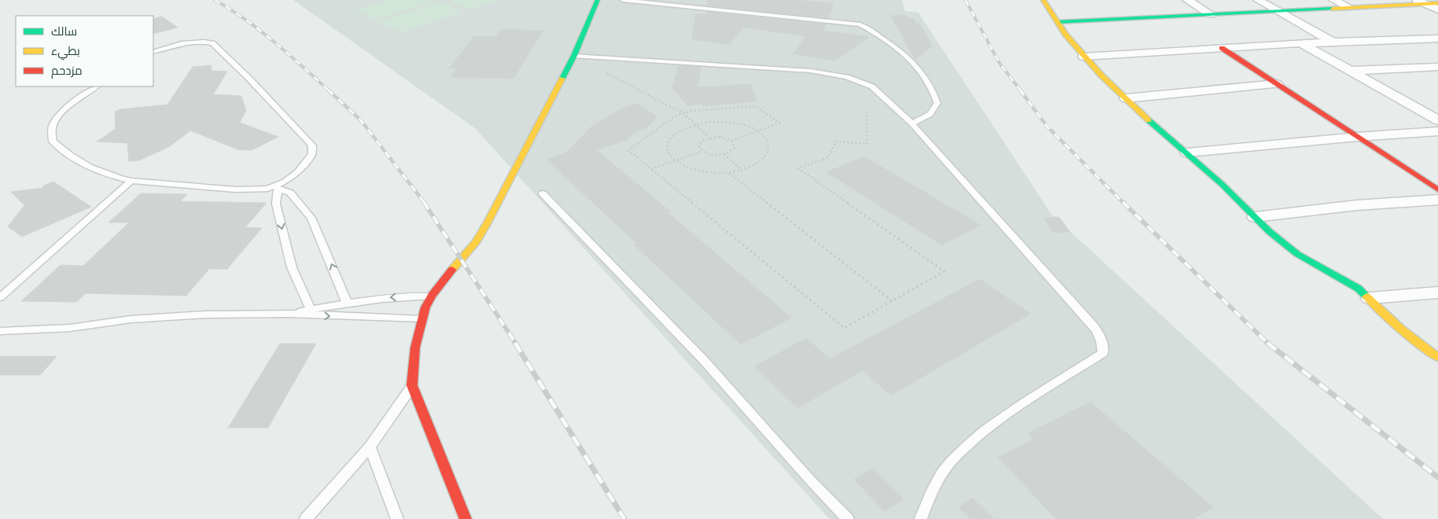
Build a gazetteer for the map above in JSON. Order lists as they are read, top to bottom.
{
  "legend": ["سالك", "بطيء", "مزدحم"]
}
